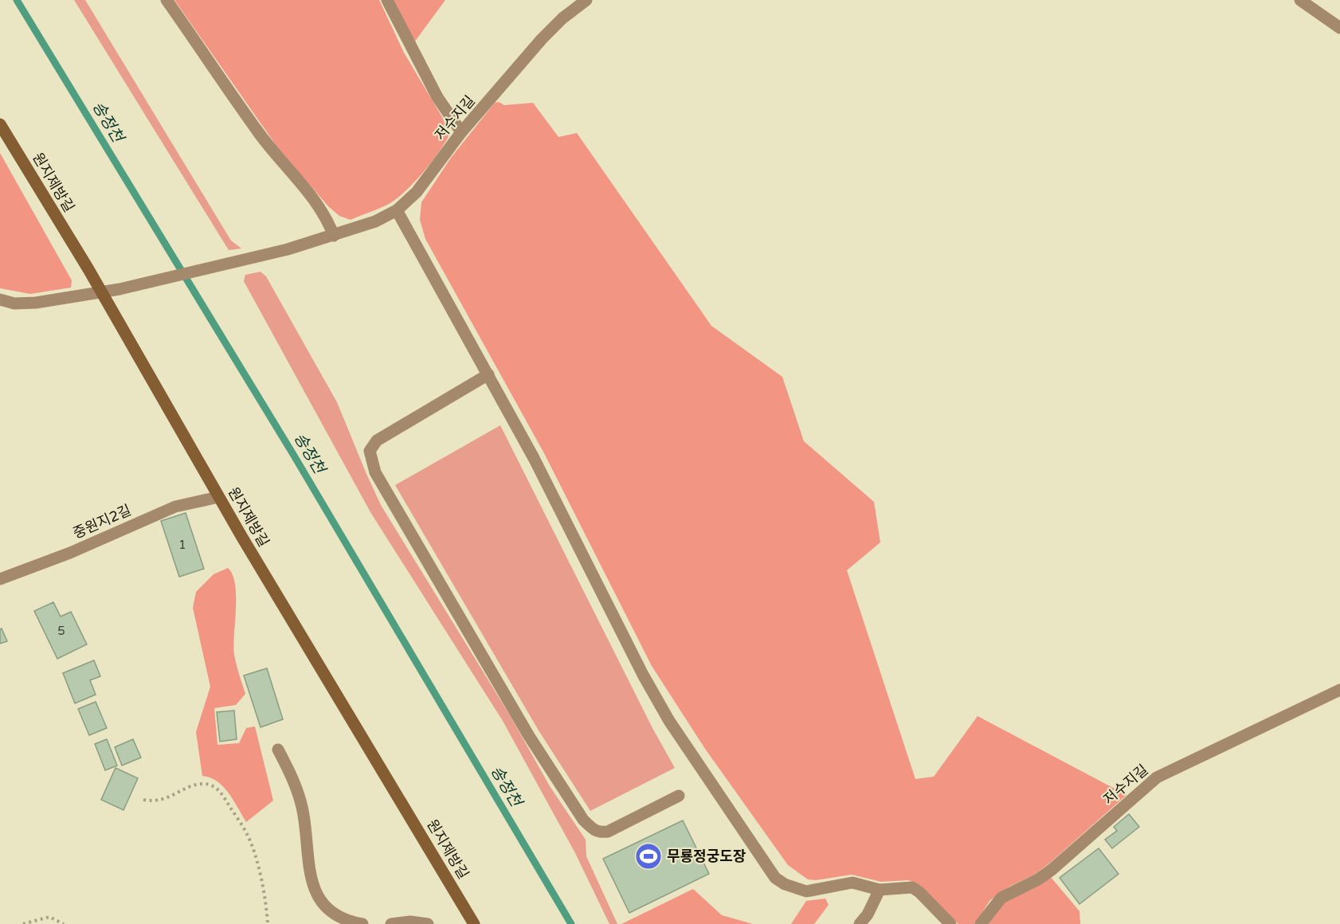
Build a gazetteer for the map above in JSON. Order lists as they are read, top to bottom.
{
  "streets": {
    "street": ["저수지길", "원지제방길", "중원지2길"]
  },
  "crossings": [
    ["저수지길", "원지제방길"],
    ["원지제방길", "중원지2길"]
  ],
  "water": ["송정천"],
  "places": {
    "sports": ["무룡정궁도장"]
  },
  "house_numbers": ["1", "5"]
}
